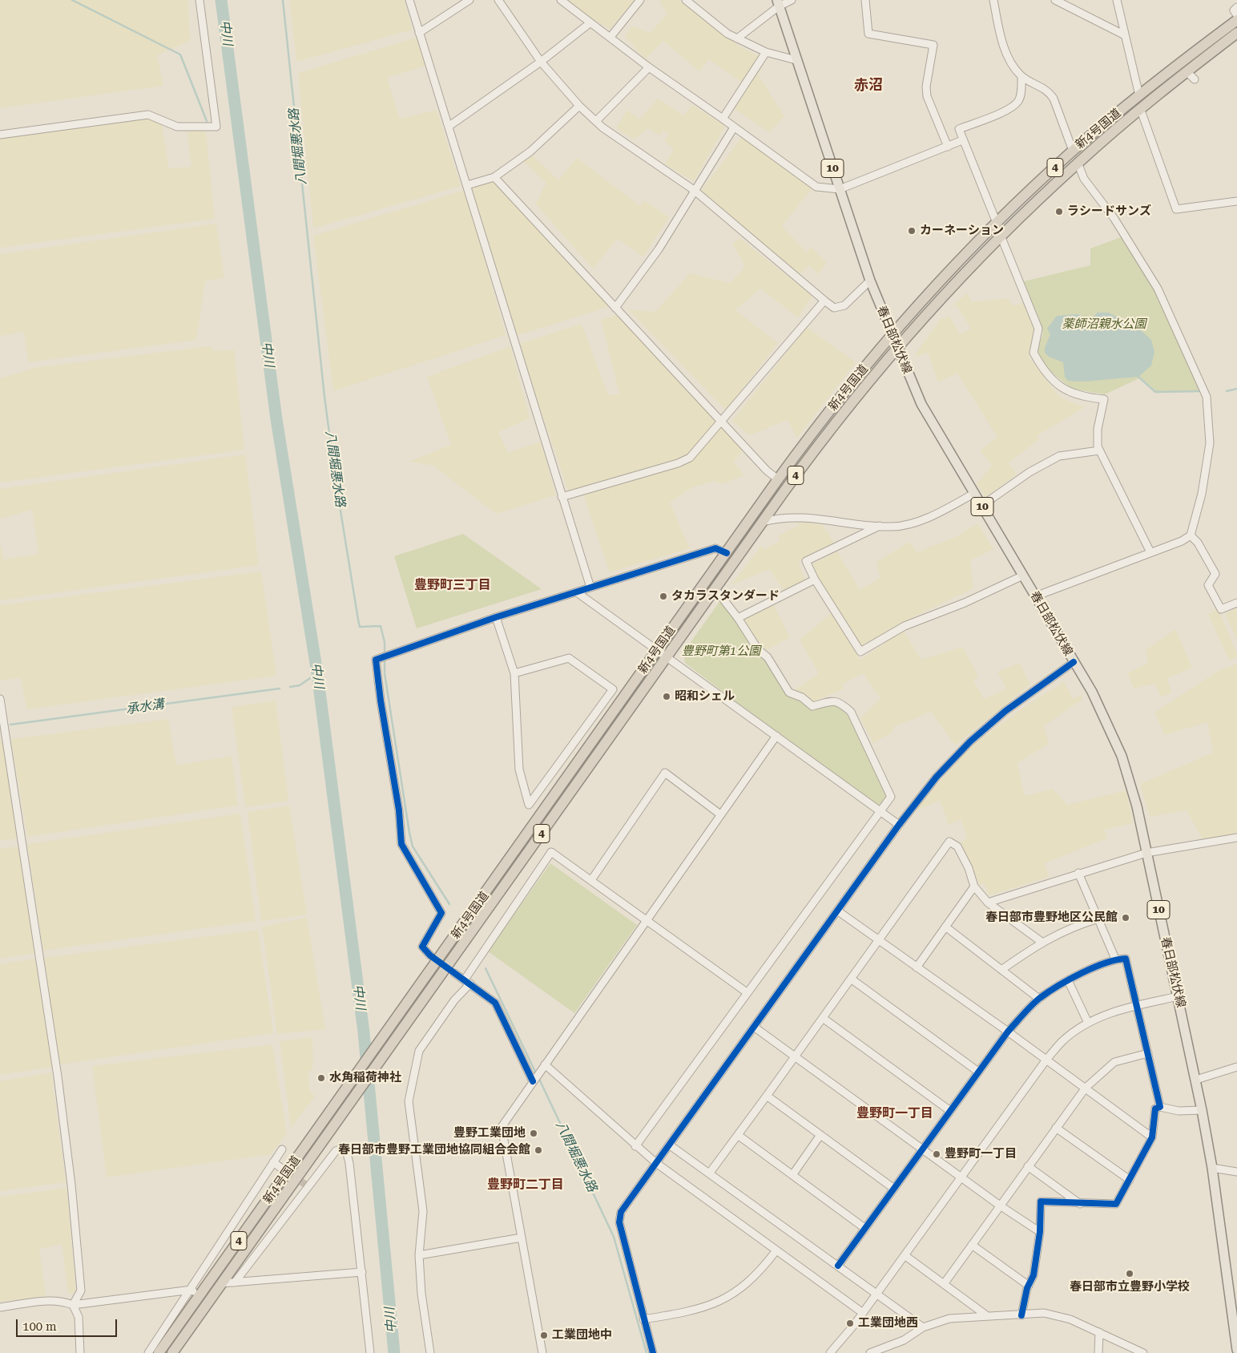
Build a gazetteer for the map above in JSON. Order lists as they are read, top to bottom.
{
  "streets": {
    "highway": ["新4号国道", "4"],
    "main road": ["10", "春日部松伏線"]
  },
  "crossings": [
    ["新4号国道", "春日部松伏線"]
  ],
  "districts": [
    "赤沼",
    "豊野町三丁目",
    "豊野町一丁目",
    "豊野町二丁目"
  ],
  "water": ["中川", "八間堀悪水路", "承水溝"],
  "parks": ["薬師沼親水公園", "豊野町第1公園"],
  "places": [
    "ラシードサンズ",
    "カーネーション",
    "タカラスタンダード",
    "昭和シェル",
    "春日部市豊野地区公民館",
    "水角稲荷神社",
    "豊野工業団地",
    "春日部市豊野工業団地協同組合会館",
    "豊野町一丁目",
    "春日部市立豊野小学校",
    "工業団地西",
    "工業団地中"
  ],
  "scale_bar": "100 m"
}
